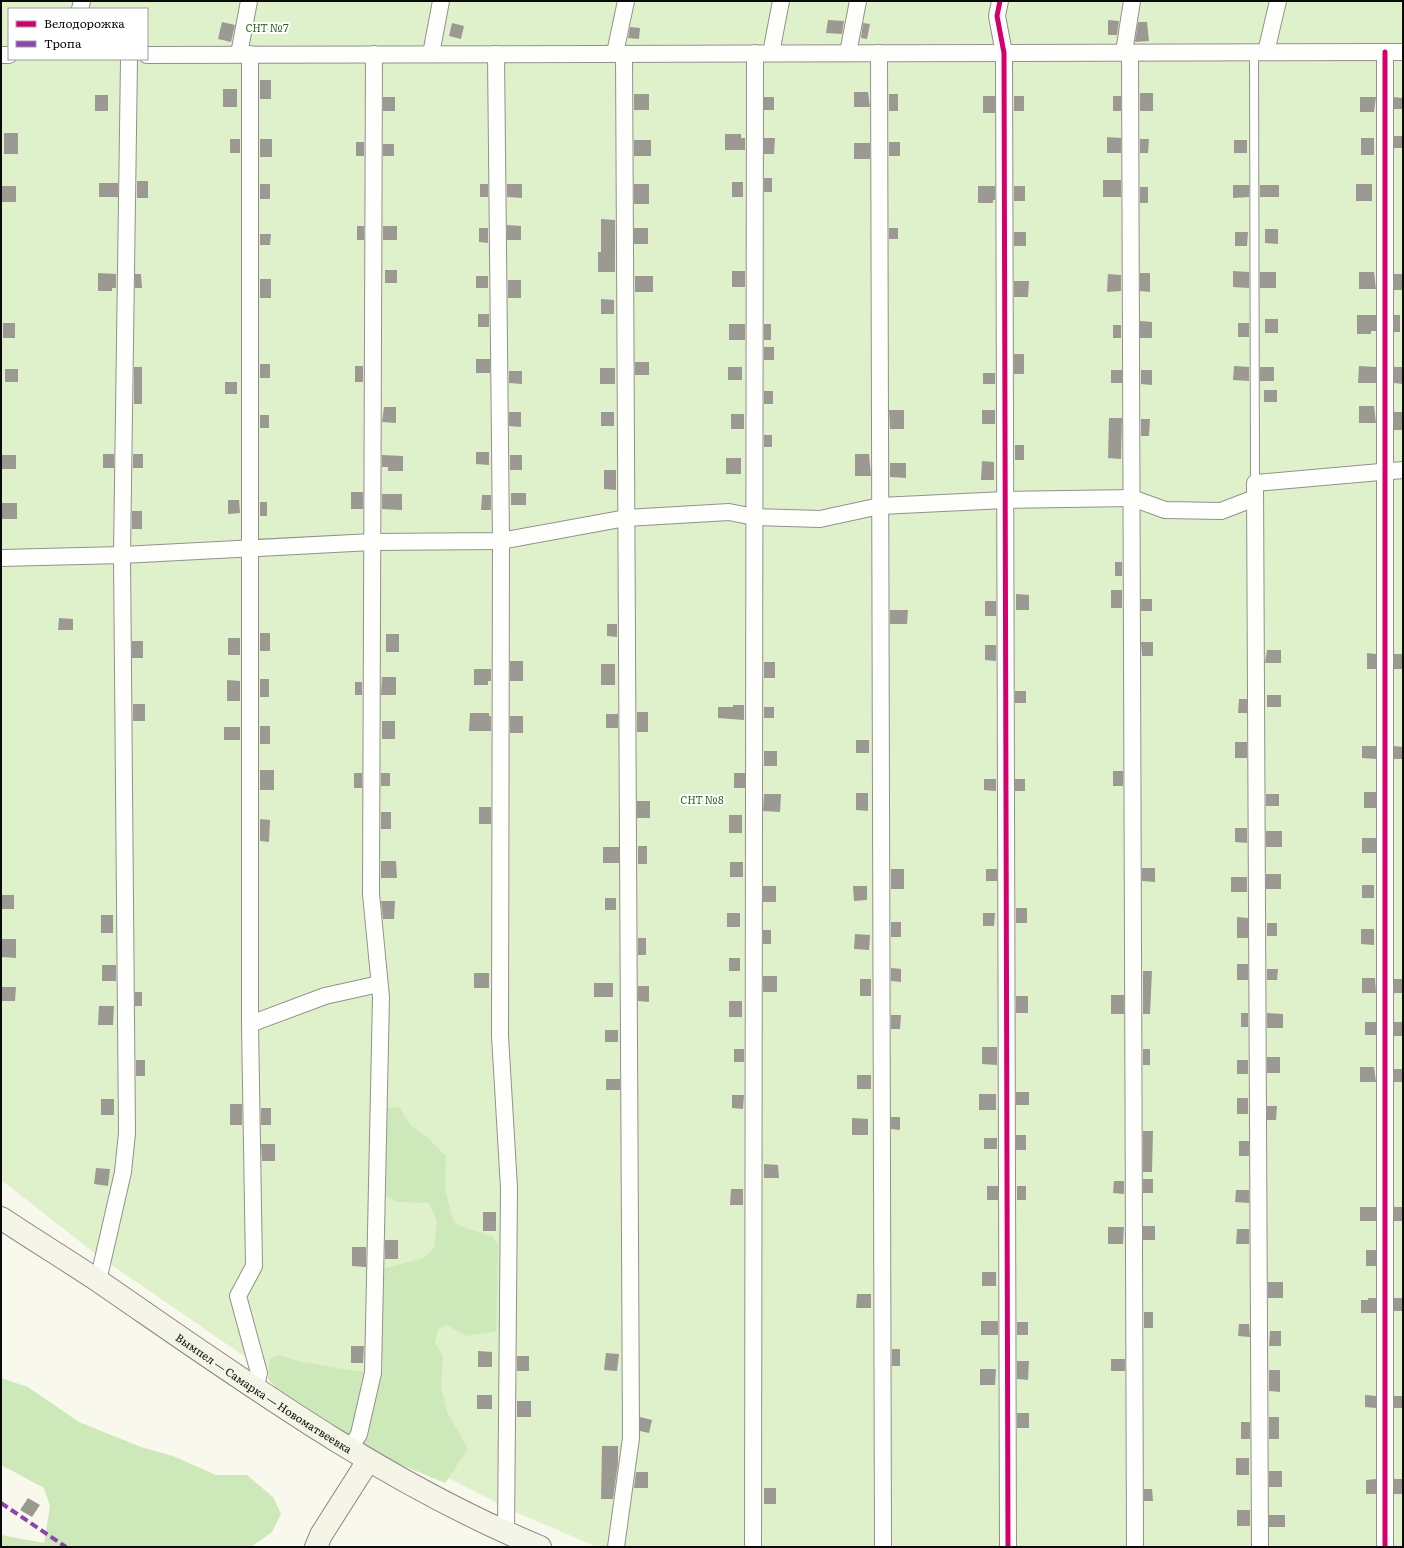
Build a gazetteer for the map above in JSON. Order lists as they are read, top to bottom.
{
  "streets": {
    "main road": ["Вымпел — Самарка — Новоматвеевка"]
  },
  "parks": ["СНТ №7", "СНТ №8"],
  "legend": ["Велодорожка", "Тропа"]
}
